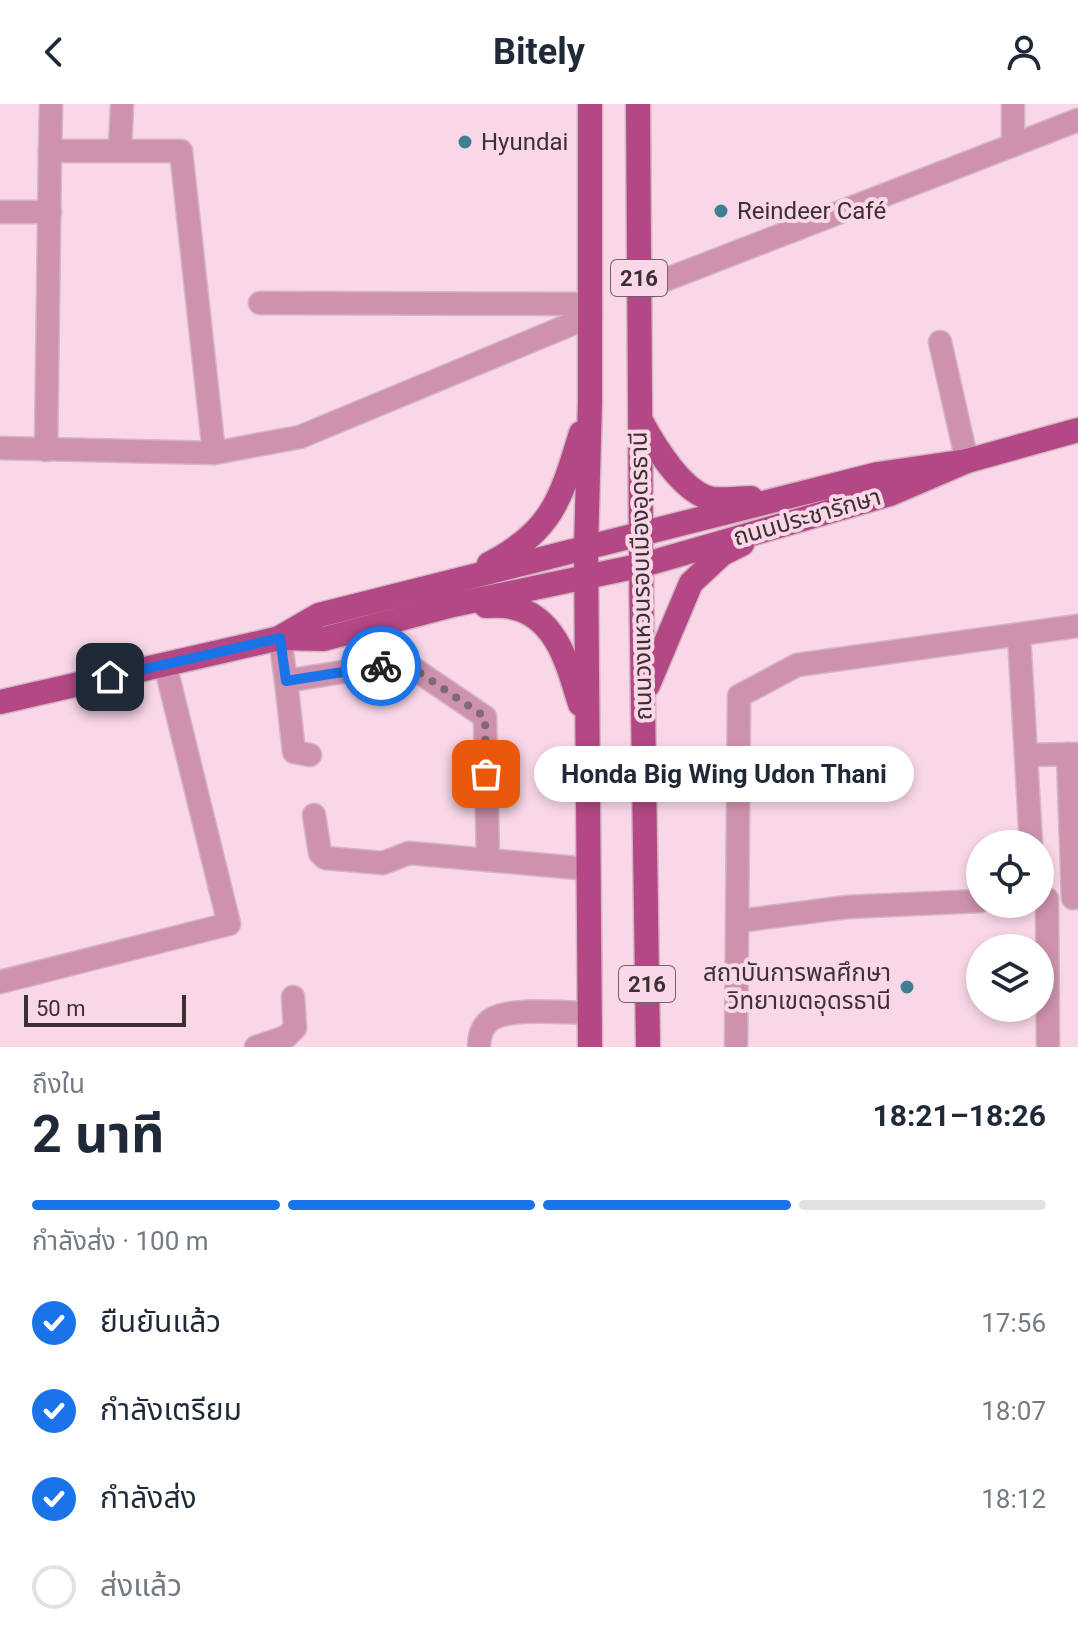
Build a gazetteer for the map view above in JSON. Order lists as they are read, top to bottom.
{
  "streets": {
    "main road": ["216", "ถนนประชารักษา", "ถนนวงแหวนรอบเมืองอุดรธานี"]
  },
  "crossings": [
    ["ถนนประชารักษา", "ถนนวงแหวนรอบเมืองอุดรธานี"]
  ],
  "places": [
    "Hyundai",
    "Reindeer Café",
    "Honda Big Wing Udon Thani",
    "สถาบันการพลศึกษา วิทยาเขตอุดรธานี"
  ],
  "scale_bar": "50 m",
  "page": {
    "header": "Bitely",
    "bubble": "Honda Big Wing Udon Thani",
    "scale": "50 m",
    "heading": ["2 นาที", "ถึงใน", "18:21–18:26"],
    "bar": "กำลังส่ง · 100 m",
    "list": [
      ["ยืนยันแล้ว", "17:56"],
      ["กำลังเตรียม", "18:07"],
      ["กำลังส่ง", "18:12"],
      "ส่งแล้ว"
    ]
  }
}
